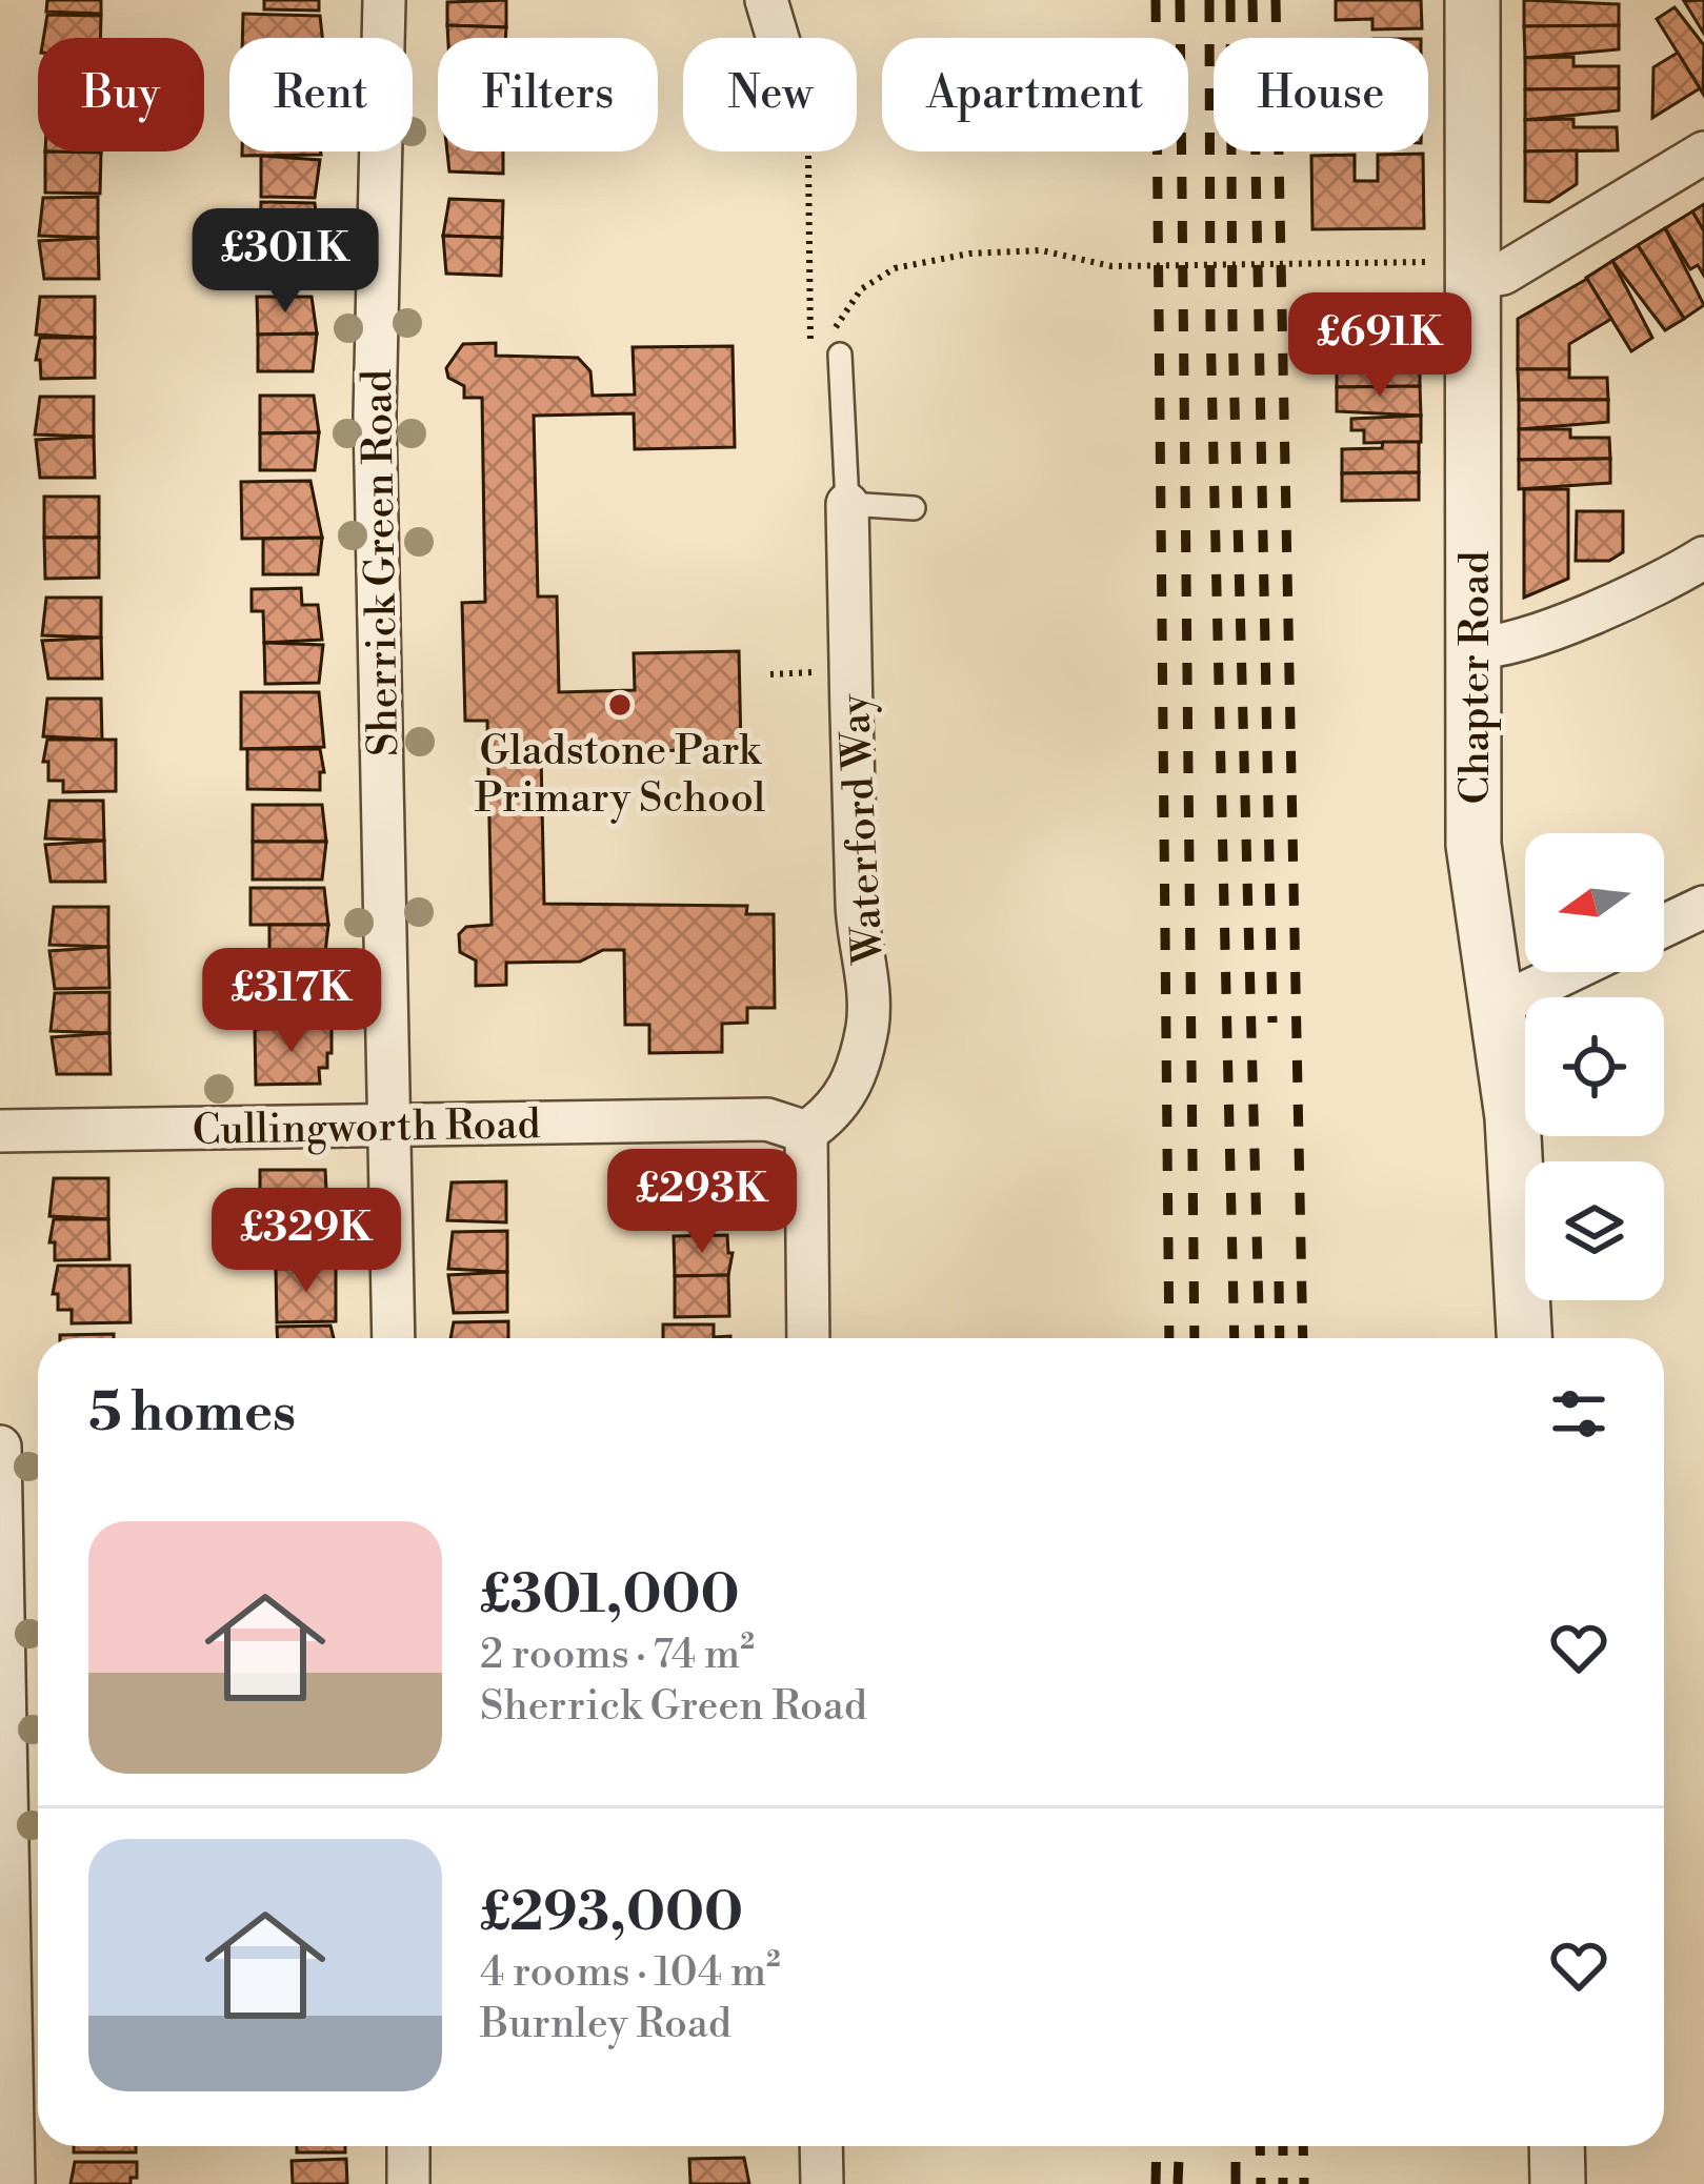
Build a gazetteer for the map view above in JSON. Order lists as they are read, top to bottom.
{
  "streets": {
    "street": [
      "Sherrick Green Road",
      "Chapter Road",
      "Waterford Way",
      "Cullingworth Road"
    ]
  },
  "crossings": [
    ["Sherrick Green Road", "Cullingworth Road"],
    ["Waterford Way", "Cullingworth Road"]
  ],
  "places": ["Gladstone Park Primary School"],
  "north": "left",
  "page": {
    "chip": [
      "Buy",
      "Rent",
      "Filters",
      "New",
      "Apartment",
      "House"
    ],
    "price": [
      "£301K",
      "£691K",
      "£317K",
      "£293K",
      "£329K"
    ],
    "heading": "5 homes",
    "list": [
      {
        "name": "£301,000",
        "note": "2 rooms · 74 m² · Sherrick Green Road"
      },
      {
        "name": "£293,000",
        "note": "4 rooms · 104 m² · Burnley Road"
      }
    ]
  }
}
